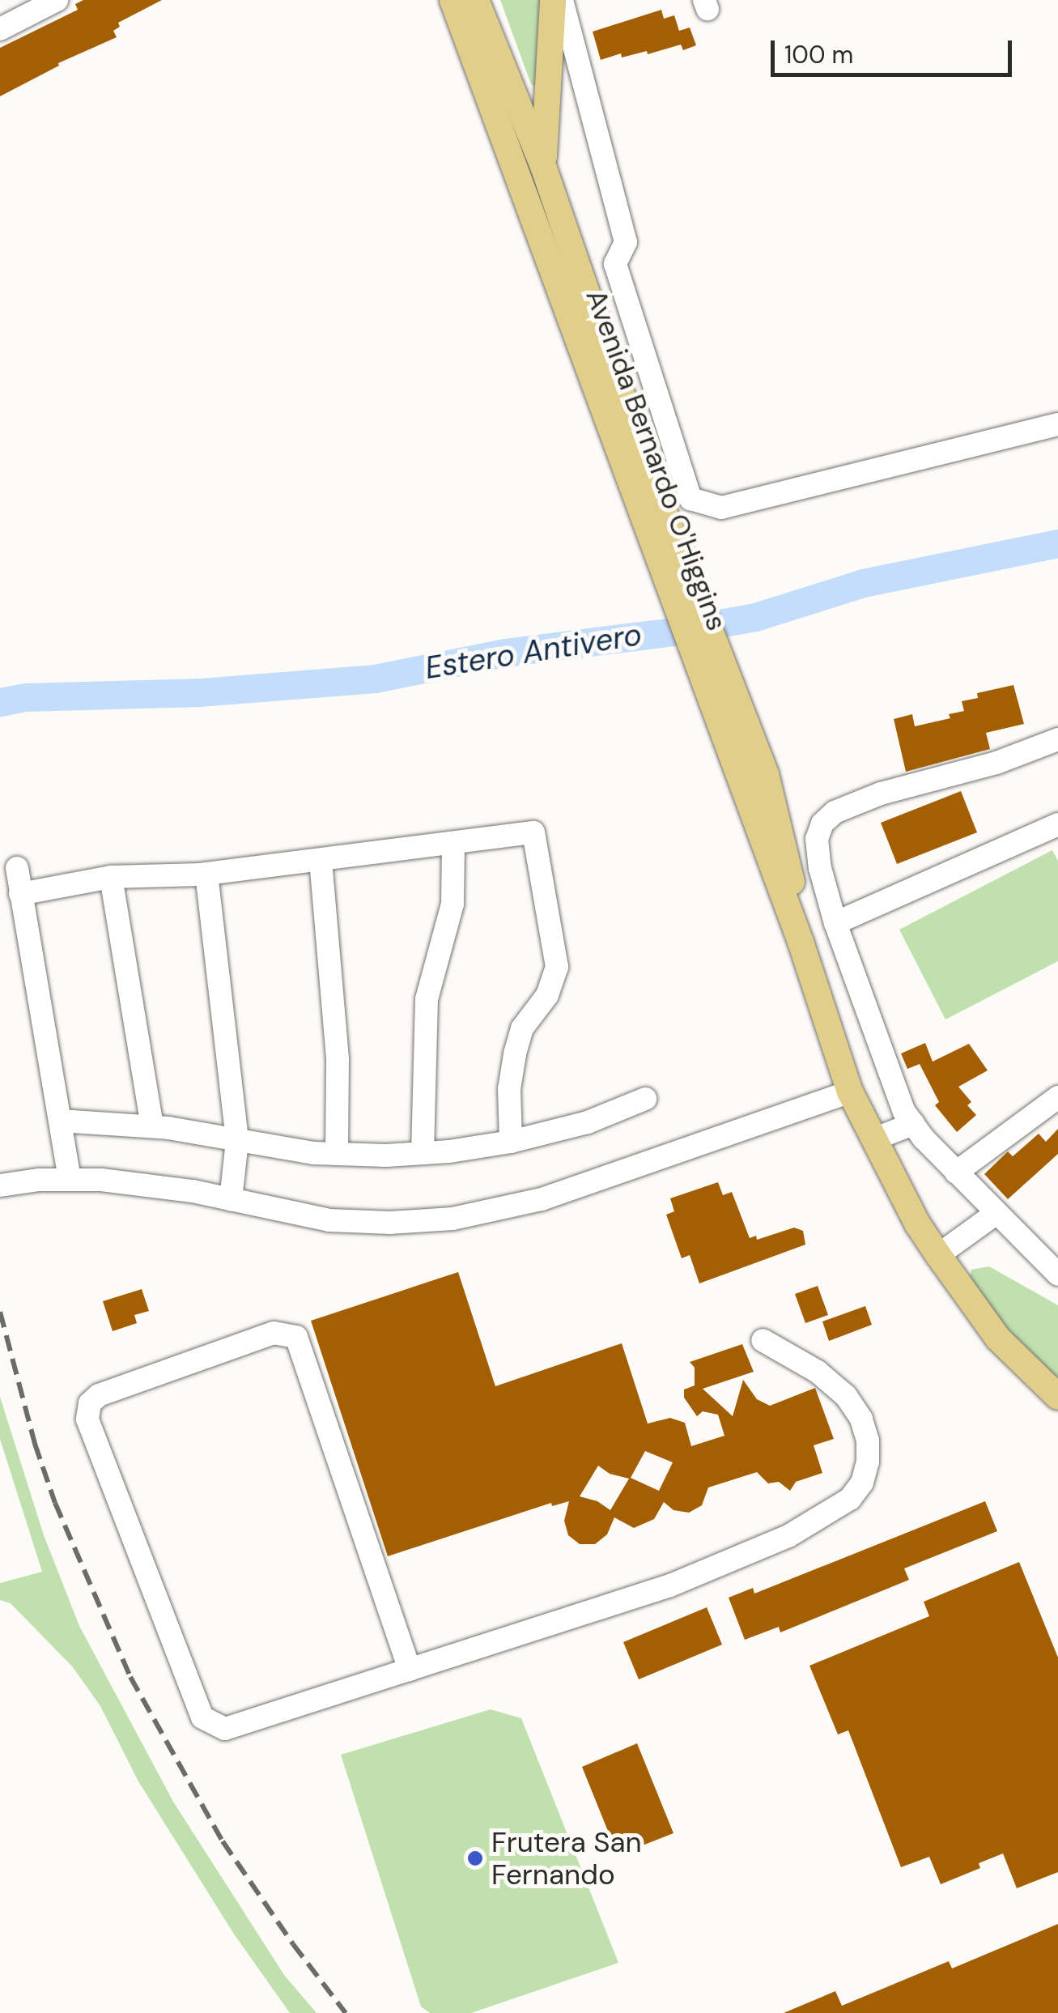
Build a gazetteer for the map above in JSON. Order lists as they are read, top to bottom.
{
  "streets": {
    "main road": ["Avenida Bernardo O'Higgins"]
  },
  "water": ["Estero Antivero"],
  "places": ["Frutera San Fernando"],
  "scale_bar": "100 m"
}
